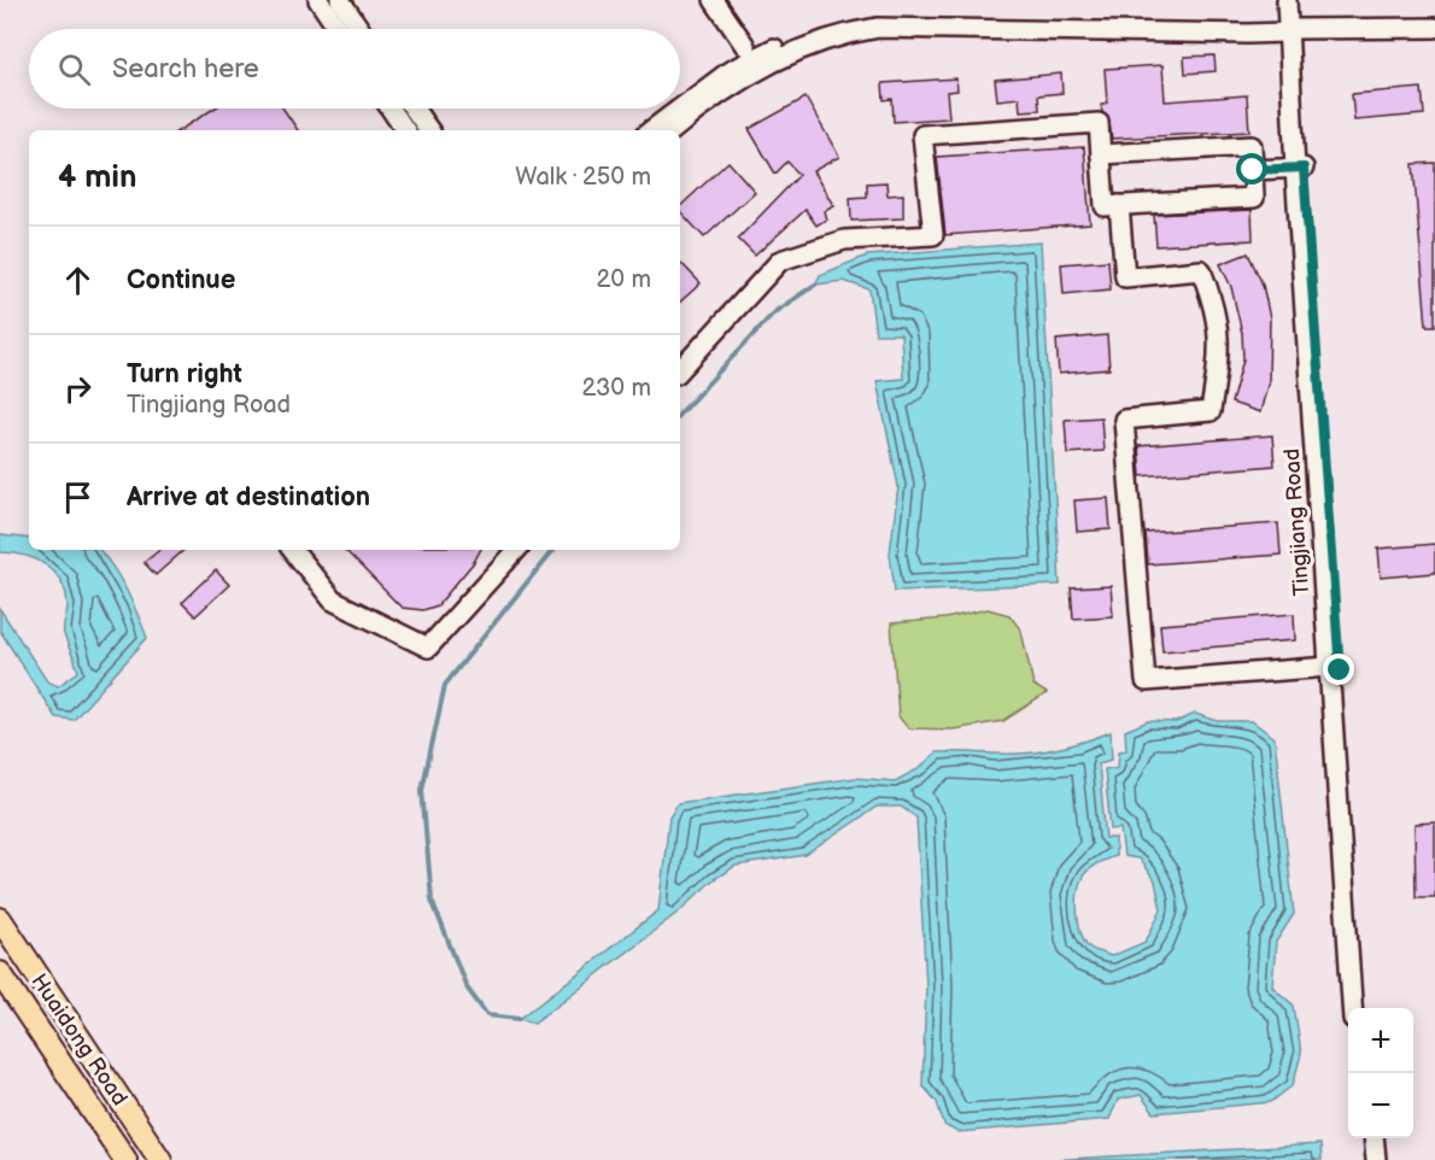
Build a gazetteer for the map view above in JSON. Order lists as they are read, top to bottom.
{
  "streets": {
    "main road": ["Huaidong Road"],
    "street": ["Tingjiang Road"]
  },
  "page": {
    "search": "Search here",
    "heading": ["4 min", "Walk · 250 m"],
    "list": [
      ["Continue", "20 m"],
      ["Turn right", "Tingjiang Road", "230 m"],
      "Arrive at destination"
    ],
    "map_buttons": ["+", "−"]
  }
}
